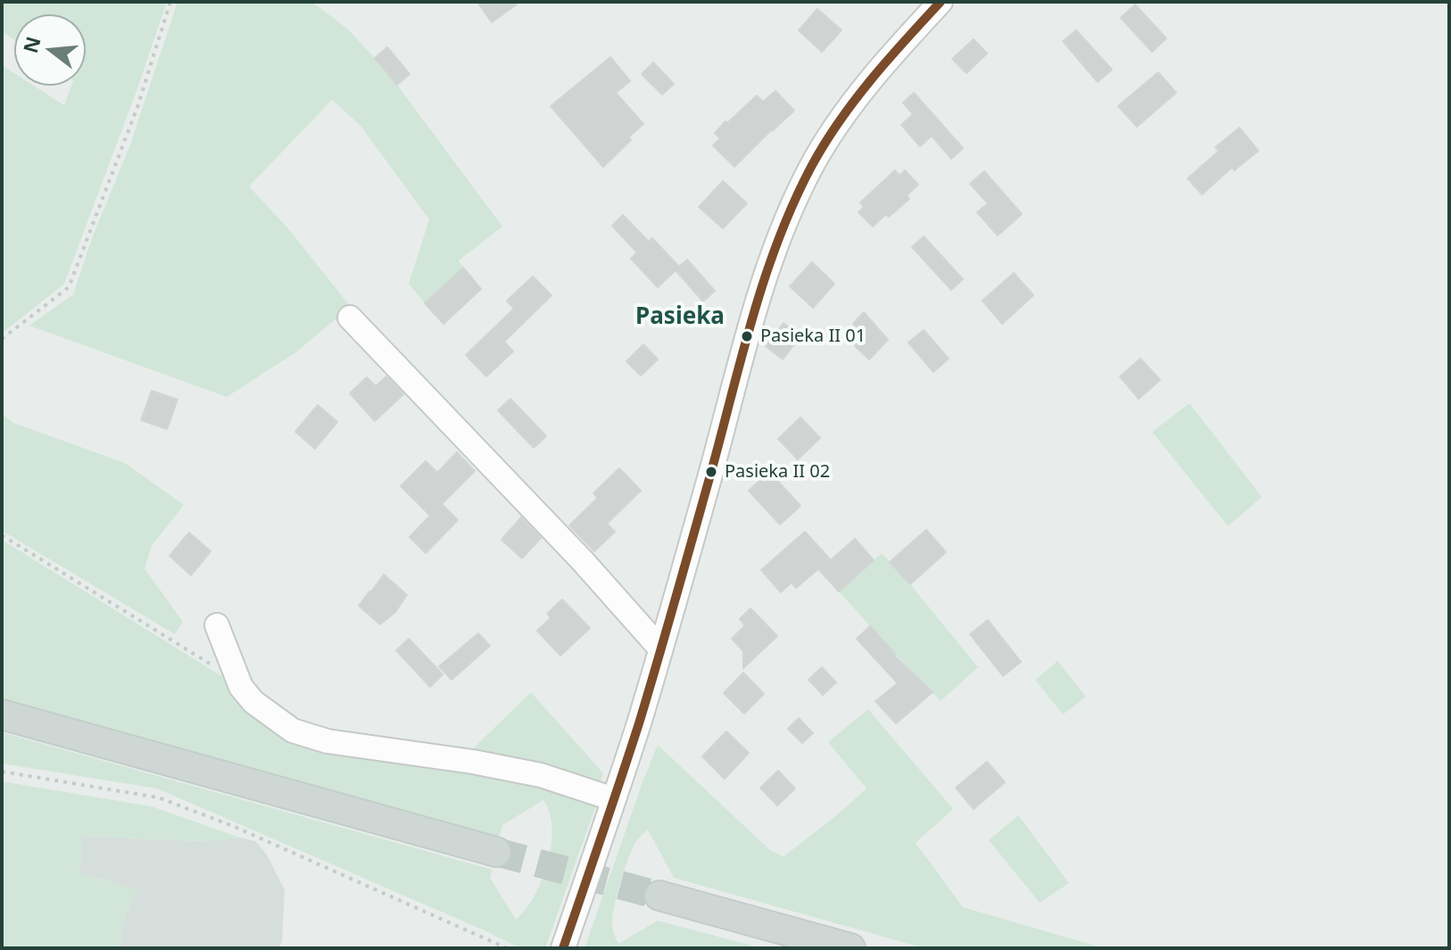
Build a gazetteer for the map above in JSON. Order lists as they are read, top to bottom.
{
  "districts": ["Pasieka"],
  "places": ["Pasieka II 01", "Pasieka II 02"],
  "north": "left"
}
